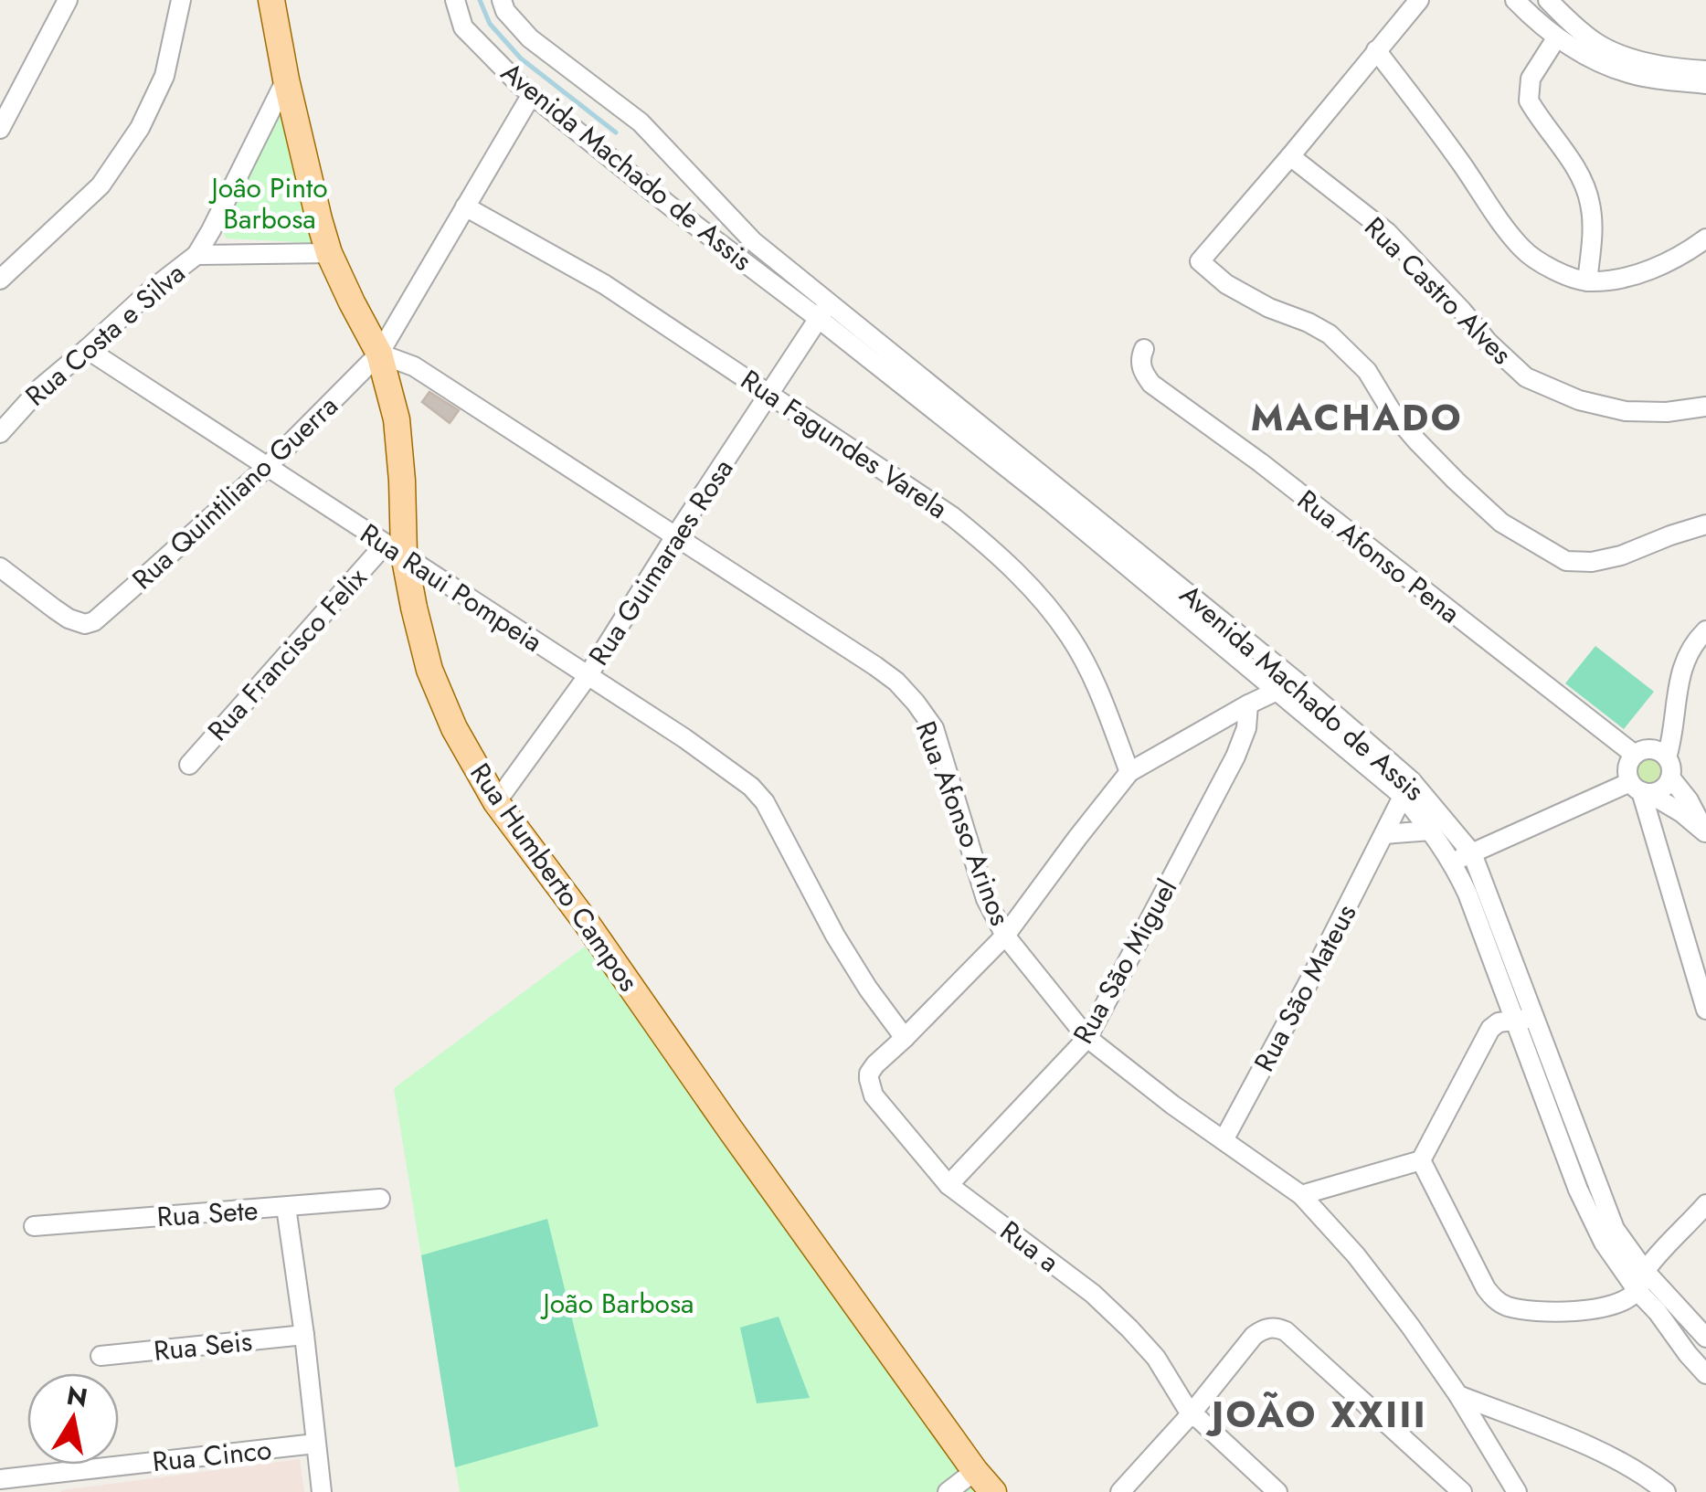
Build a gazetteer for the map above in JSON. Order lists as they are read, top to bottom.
{
  "streets": {
    "main road": ["Rua Humberto Campos"],
    "street": [
      "Avenida Machado de Assis",
      "Rua Castro Alves",
      "Rua Costa e Silva",
      "Rua Fagundes Varela",
      "Rua Quintiliano Guerra",
      "Rua Afonso Pena",
      "Rua Guimaraes Rosa",
      "Rua Raui Pompeia",
      "Rua Francisco Felix",
      "Rua Afonso Arinos",
      "Rua São Miguel",
      "Rua São Mateus",
      "Rua Sete",
      "Rua a",
      "Rua Seis",
      "Rua Cinco"
    ]
  },
  "crossings": [
    ["Avenida Machado de Assis", "Rua Guimaraes Rosa"],
    ["Avenida Machado de Assis", "Rua São Mateus"],
    ["Rua Costa e Silva", "Rua Raui Pompeia"],
    ["Rua Costa e Silva", "Rua Humberto Campos"],
    ["Rua Fagundes Varela", "Rua Guimaraes Rosa"],
    ["Rua Quintiliano Guerra", "Rua Raui Pompeia"],
    ["Rua Quintiliano Guerra", "Rua Afonso Arinos"],
    ["Rua Quintiliano Guerra", "Rua Humberto Campos"],
    ["Rua Guimaraes Rosa", "Rua Raui Pompeia"],
    ["Rua Guimaraes Rosa", "Rua Afonso Arinos"],
    ["Rua Guimaraes Rosa", "Rua Humberto Campos"],
    ["Rua Raui Pompeia", "Rua Francisco Felix"],
    ["Rua Raui Pompeia", "Rua Humberto Campos"],
    ["Rua Raui Pompeia", "Rua a"],
    ["Rua Francisco Felix", "Rua Humberto Campos"],
    ["Rua Afonso Arinos", "Rua Humberto Campos"],
    ["Rua Afonso Arinos", "Rua São Miguel"],
    ["Rua Afonso Arinos", "Rua São Mateus"],
    ["Rua São Miguel", "Rua a"]
  ],
  "districts": ["MACHADO", "JOÃO XXIII"],
  "parks": ["Joâo Pinto Barbosa", "João Barbosa"],
  "north": "top"
}
